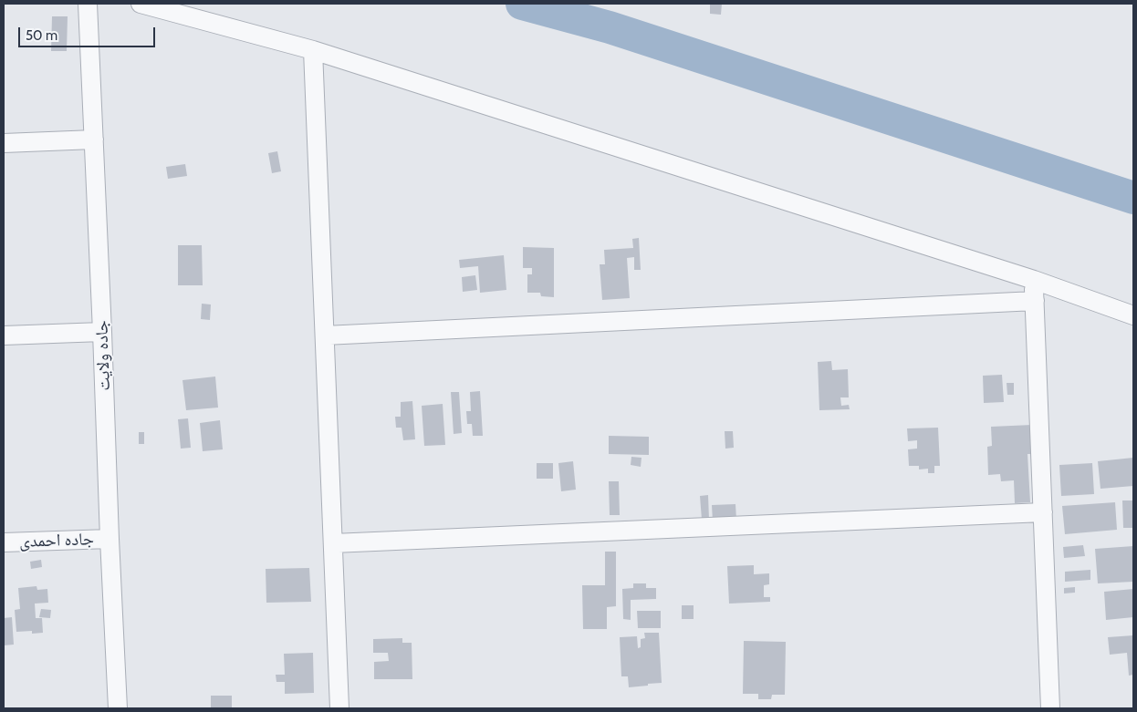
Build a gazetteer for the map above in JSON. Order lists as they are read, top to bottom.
{
  "streets": {
    "street": ["جاده ولایت", "جاده احمدی"]
  },
  "crossings": [
    ["جاده ولایت", "جاده احمدی"]
  ],
  "scale_bar": "50 m"
}
